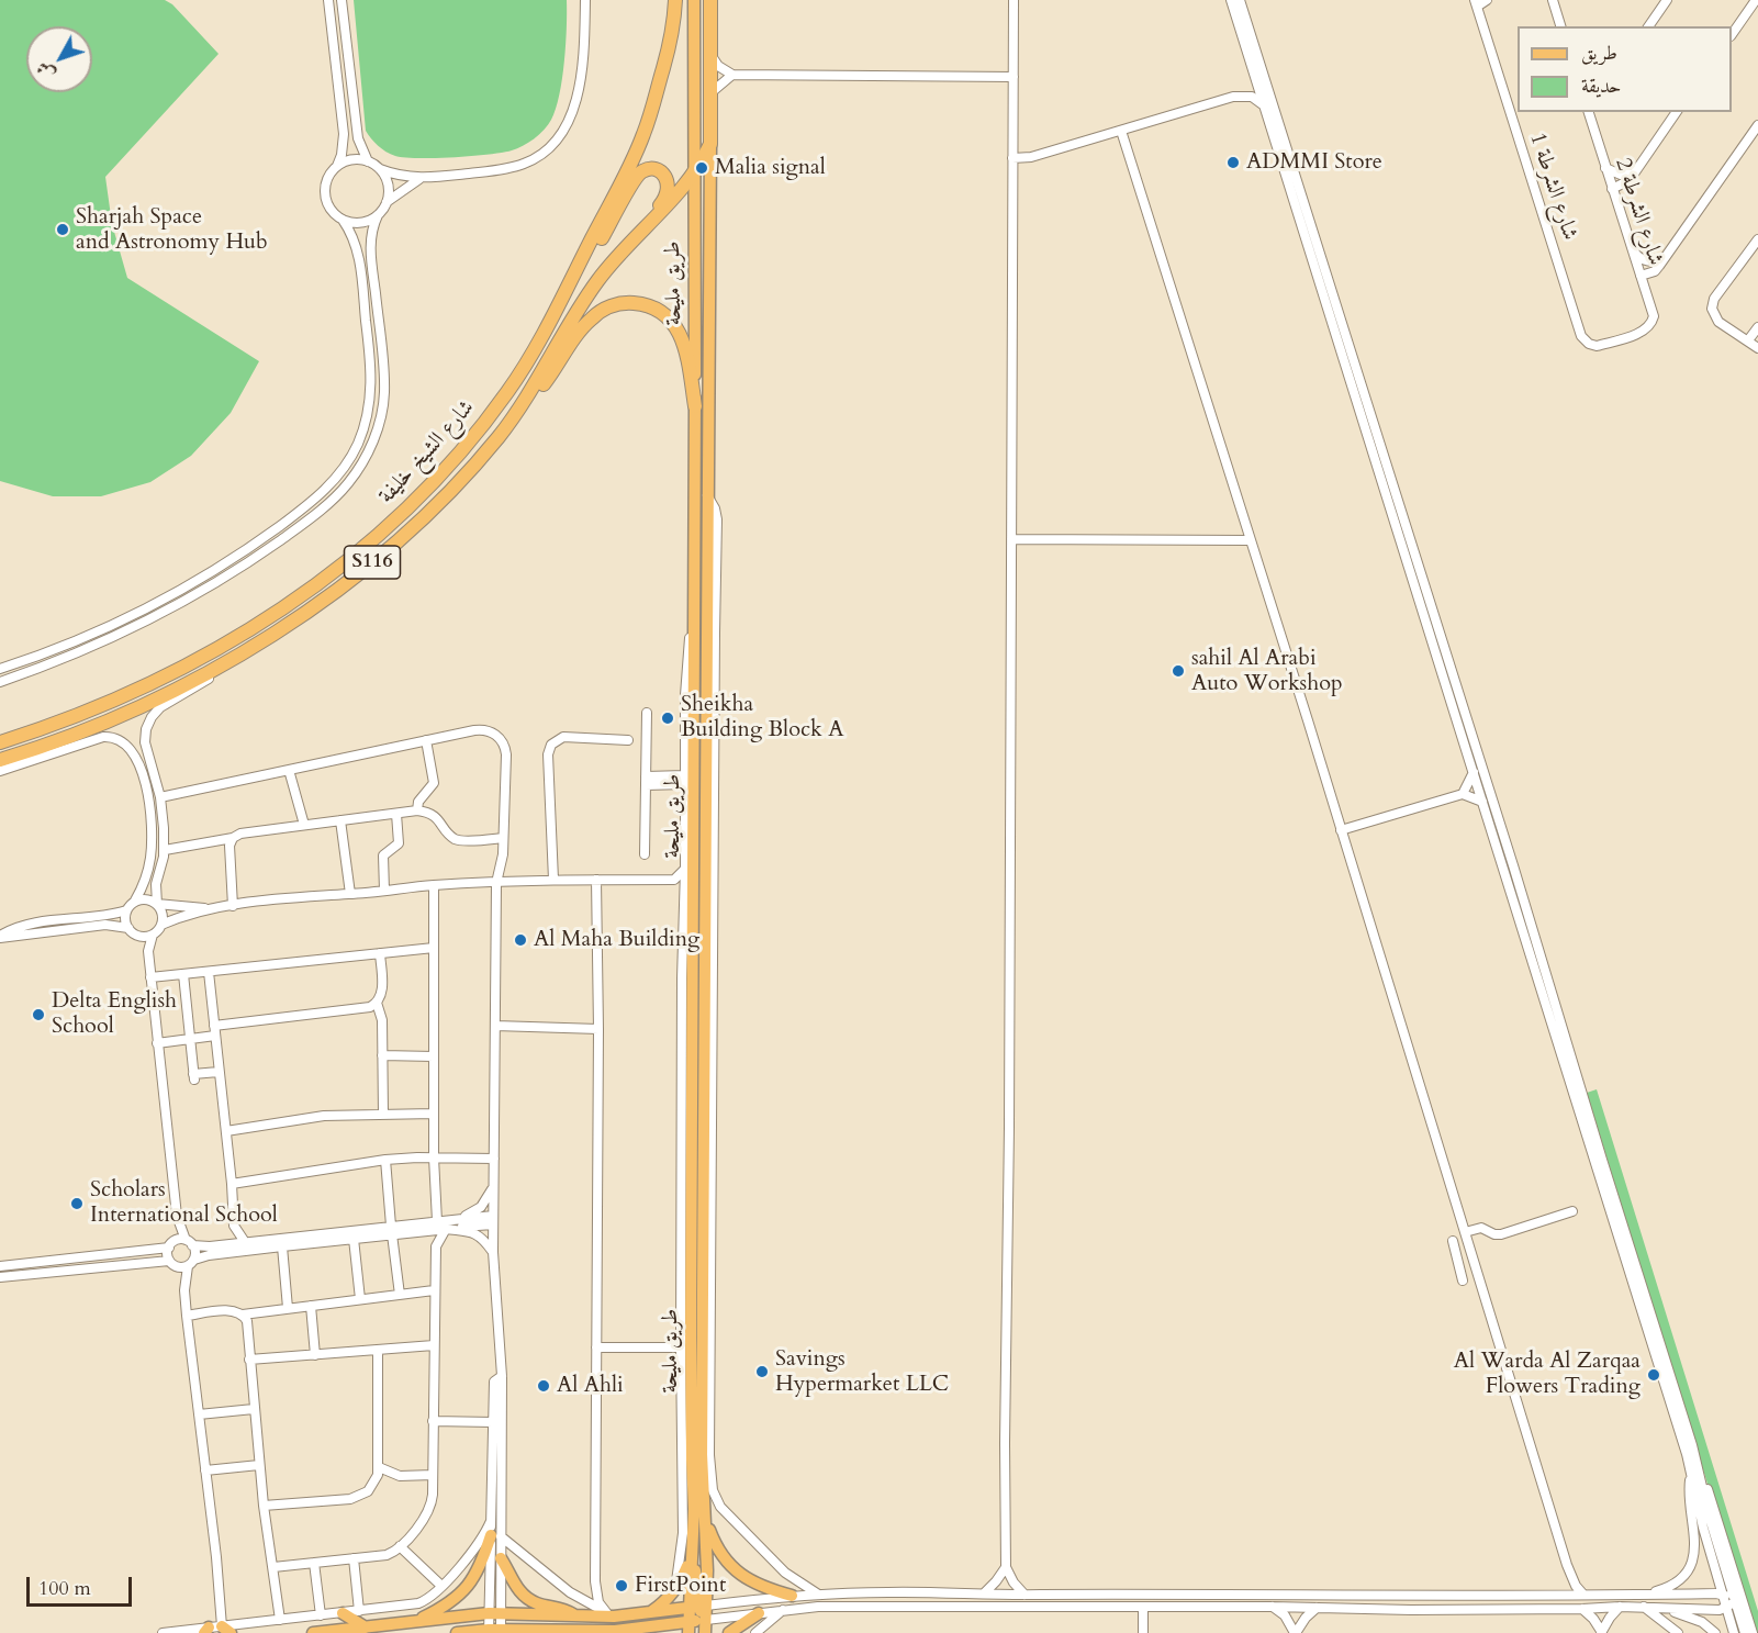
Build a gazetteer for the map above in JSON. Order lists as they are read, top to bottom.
{
  "streets": {
    "highway": ["شارع الشيخ خليفة", "S116"],
    "main road": ["طريق مليحة"],
    "street": ["شارع الشرطة 1", "شارع الشرطة 2"]
  },
  "crossings": [
    ["شارع الشرطة 1", "شارع الشرطة 2"],
    ["طريق مليحة", "شارع الشيخ خليفة"]
  ],
  "places": [
    "ADMMI Store",
    "Malia signal",
    "Sharjah Space and Astronomy Hub",
    "sahil Al Arabi Auto Workshop",
    "Sheikha Building Block A",
    "Al Maha Building",
    "Delta English School",
    "Scholars International School",
    "Savings Hypermarket LLC",
    "Al Warda Al Zarqaa Flowers Trading",
    "Al Ahli",
    "FirstPoint"
  ],
  "legend": ["طريق", "حديقة"],
  "scale_bar": "100 m",
  "north": "bottom left"
}
